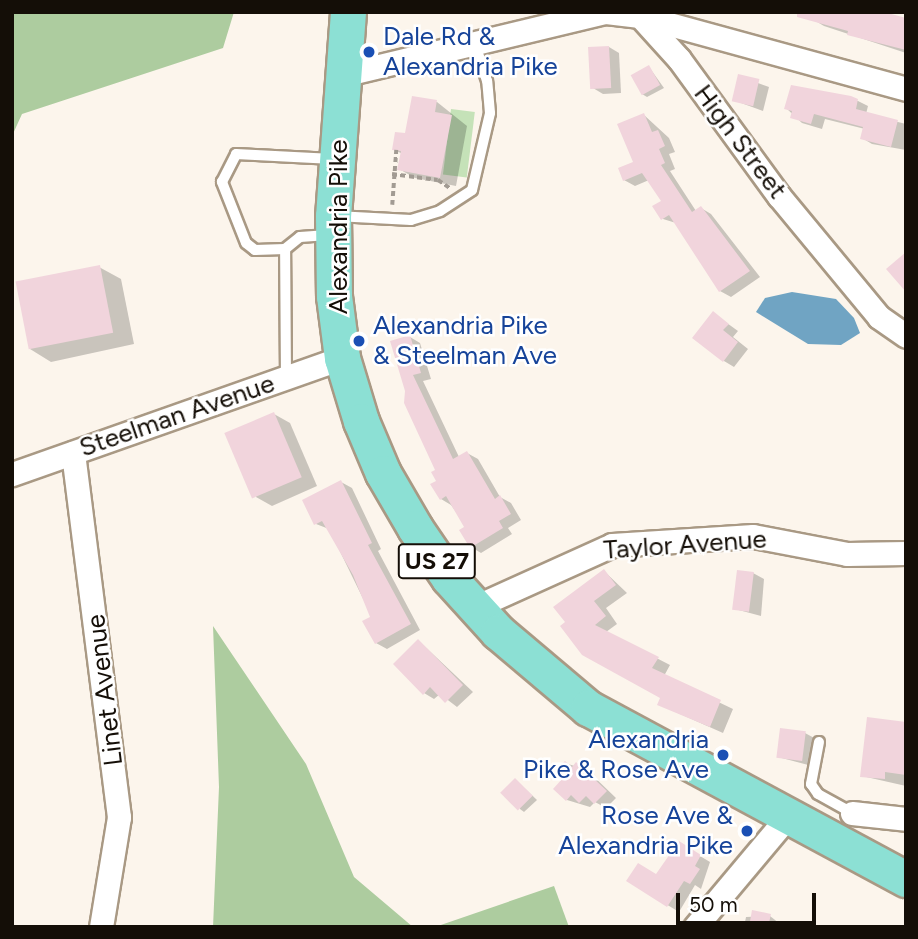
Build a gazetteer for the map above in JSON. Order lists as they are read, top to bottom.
{
  "streets": {
    "main road": ["Alexandria Pike", "US 27"],
    "street": [
      "High Street",
      "Steelman Avenue",
      "Taylor Avenue",
      "Linet Avenue"
    ]
  },
  "crossings": [
    ["Alexandria Pike", "Steelman Avenue"],
    ["Alexandria Pike", "Taylor Avenue"],
    ["Steelman Avenue", "Linet Avenue"]
  ],
  "places": [
    "Dale Rd & Alexandria Pike",
    "Alexandria Pike & Steelman Ave",
    "Alexandria Pike & Rose Ave",
    "Rose Ave & Alexandria Pike"
  ],
  "scale_bar": "50 m"
}
